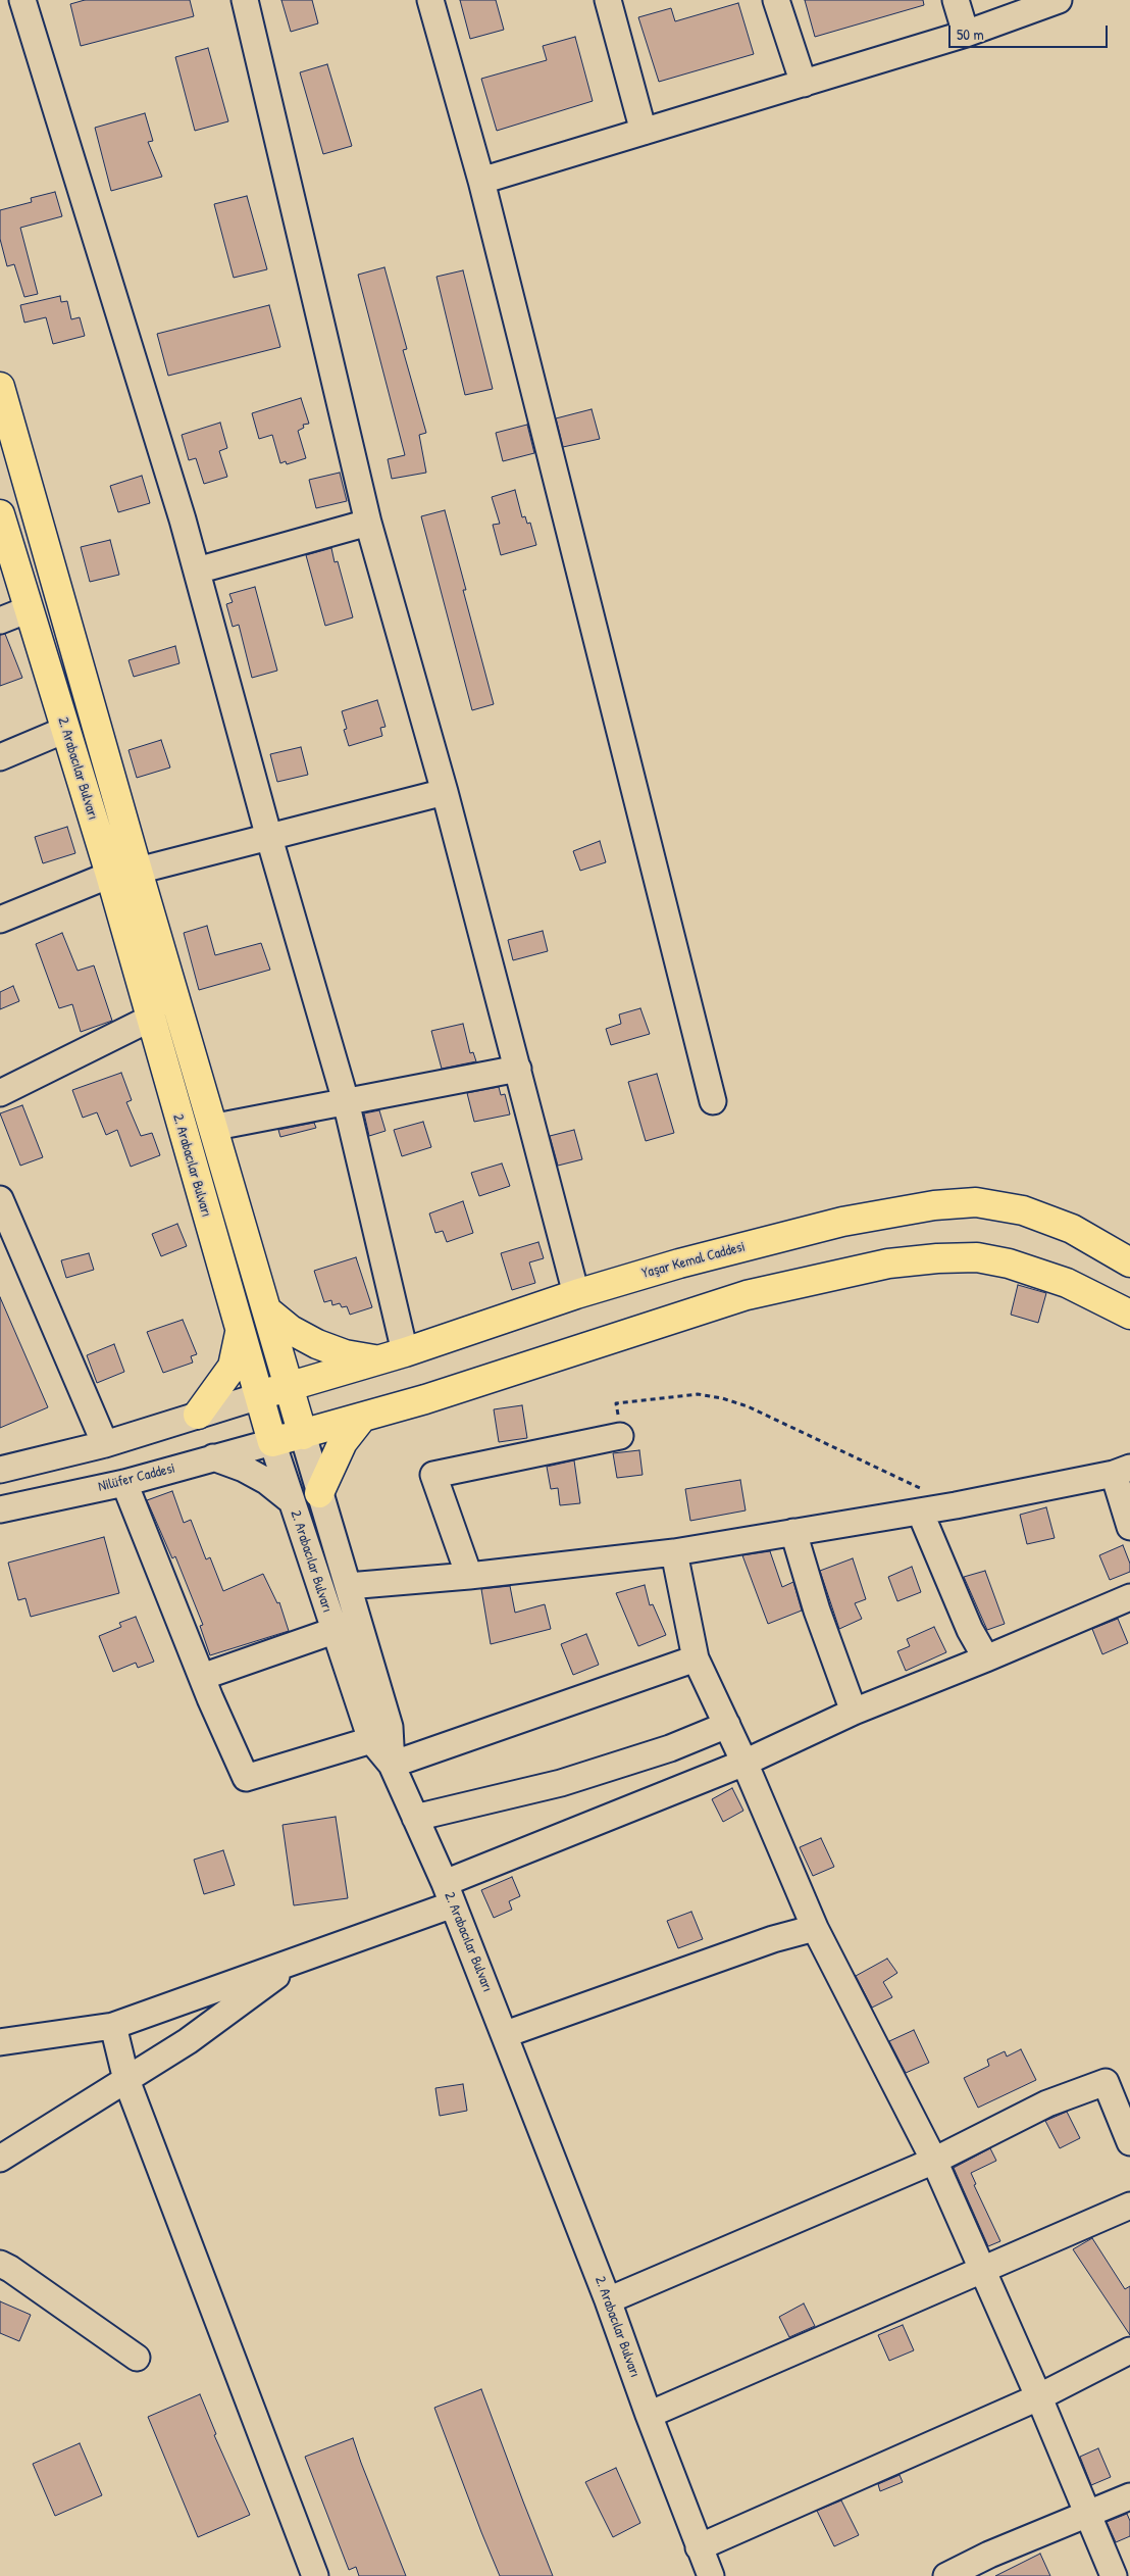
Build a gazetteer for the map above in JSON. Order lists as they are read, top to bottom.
{
  "streets": {
    "main road": ["2. Arabacılar Bulvarı", "Yaşar Kemal Caddesi"],
    "street": ["Nilüfer Caddesi"]
  },
  "crossings": [
    ["2. Arabacılar Bulvarı", "Yaşar Kemal Caddesi"],
    ["2. Arabacılar Bulvarı", "Nilüfer Caddesi"]
  ],
  "scale_bar": "50 m"
}
